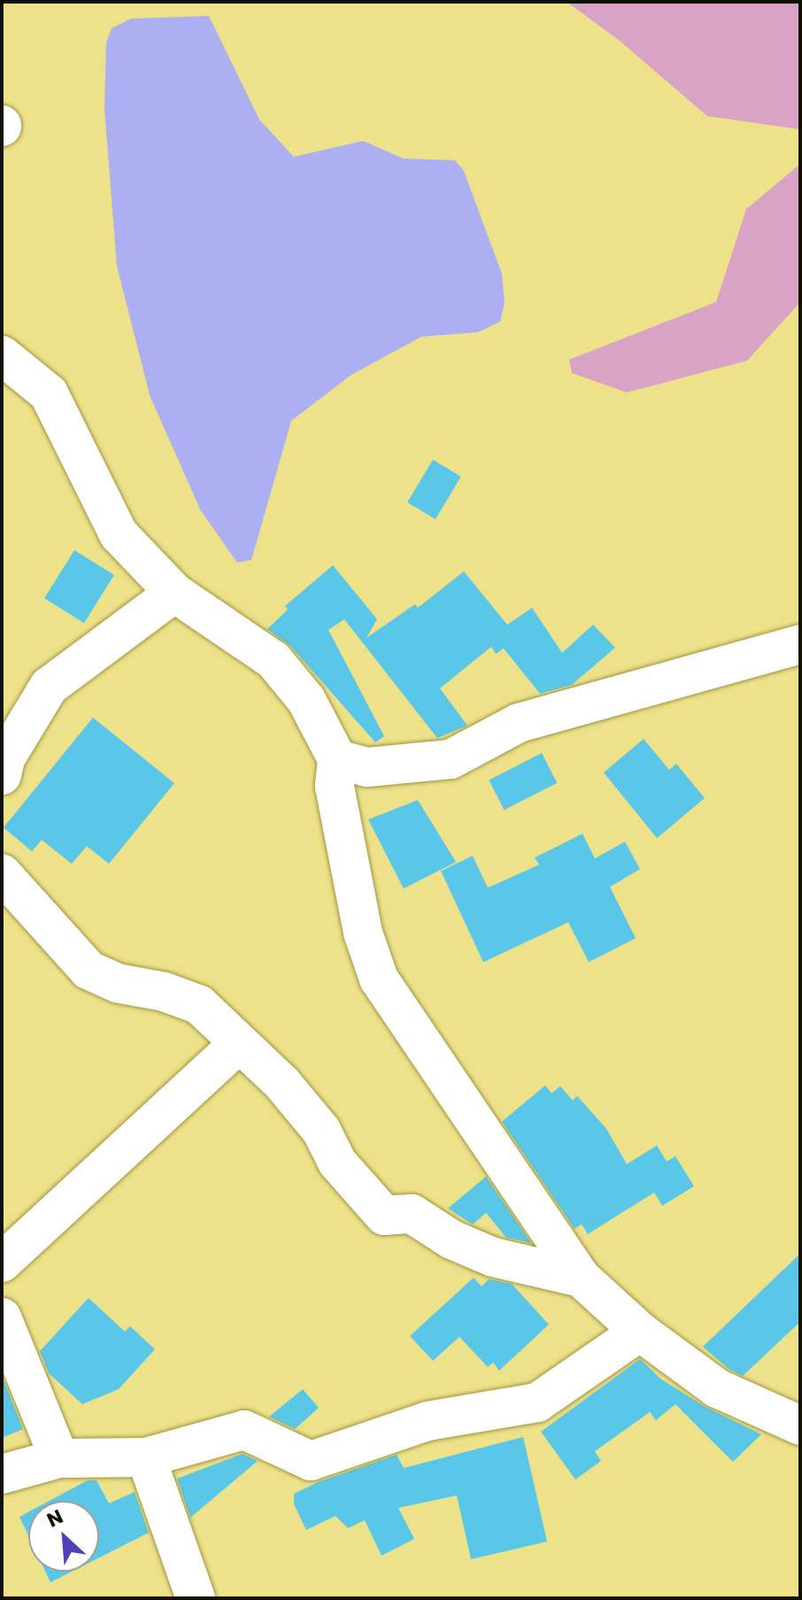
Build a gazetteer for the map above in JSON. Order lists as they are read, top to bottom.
{
  "north": "top left"
}
